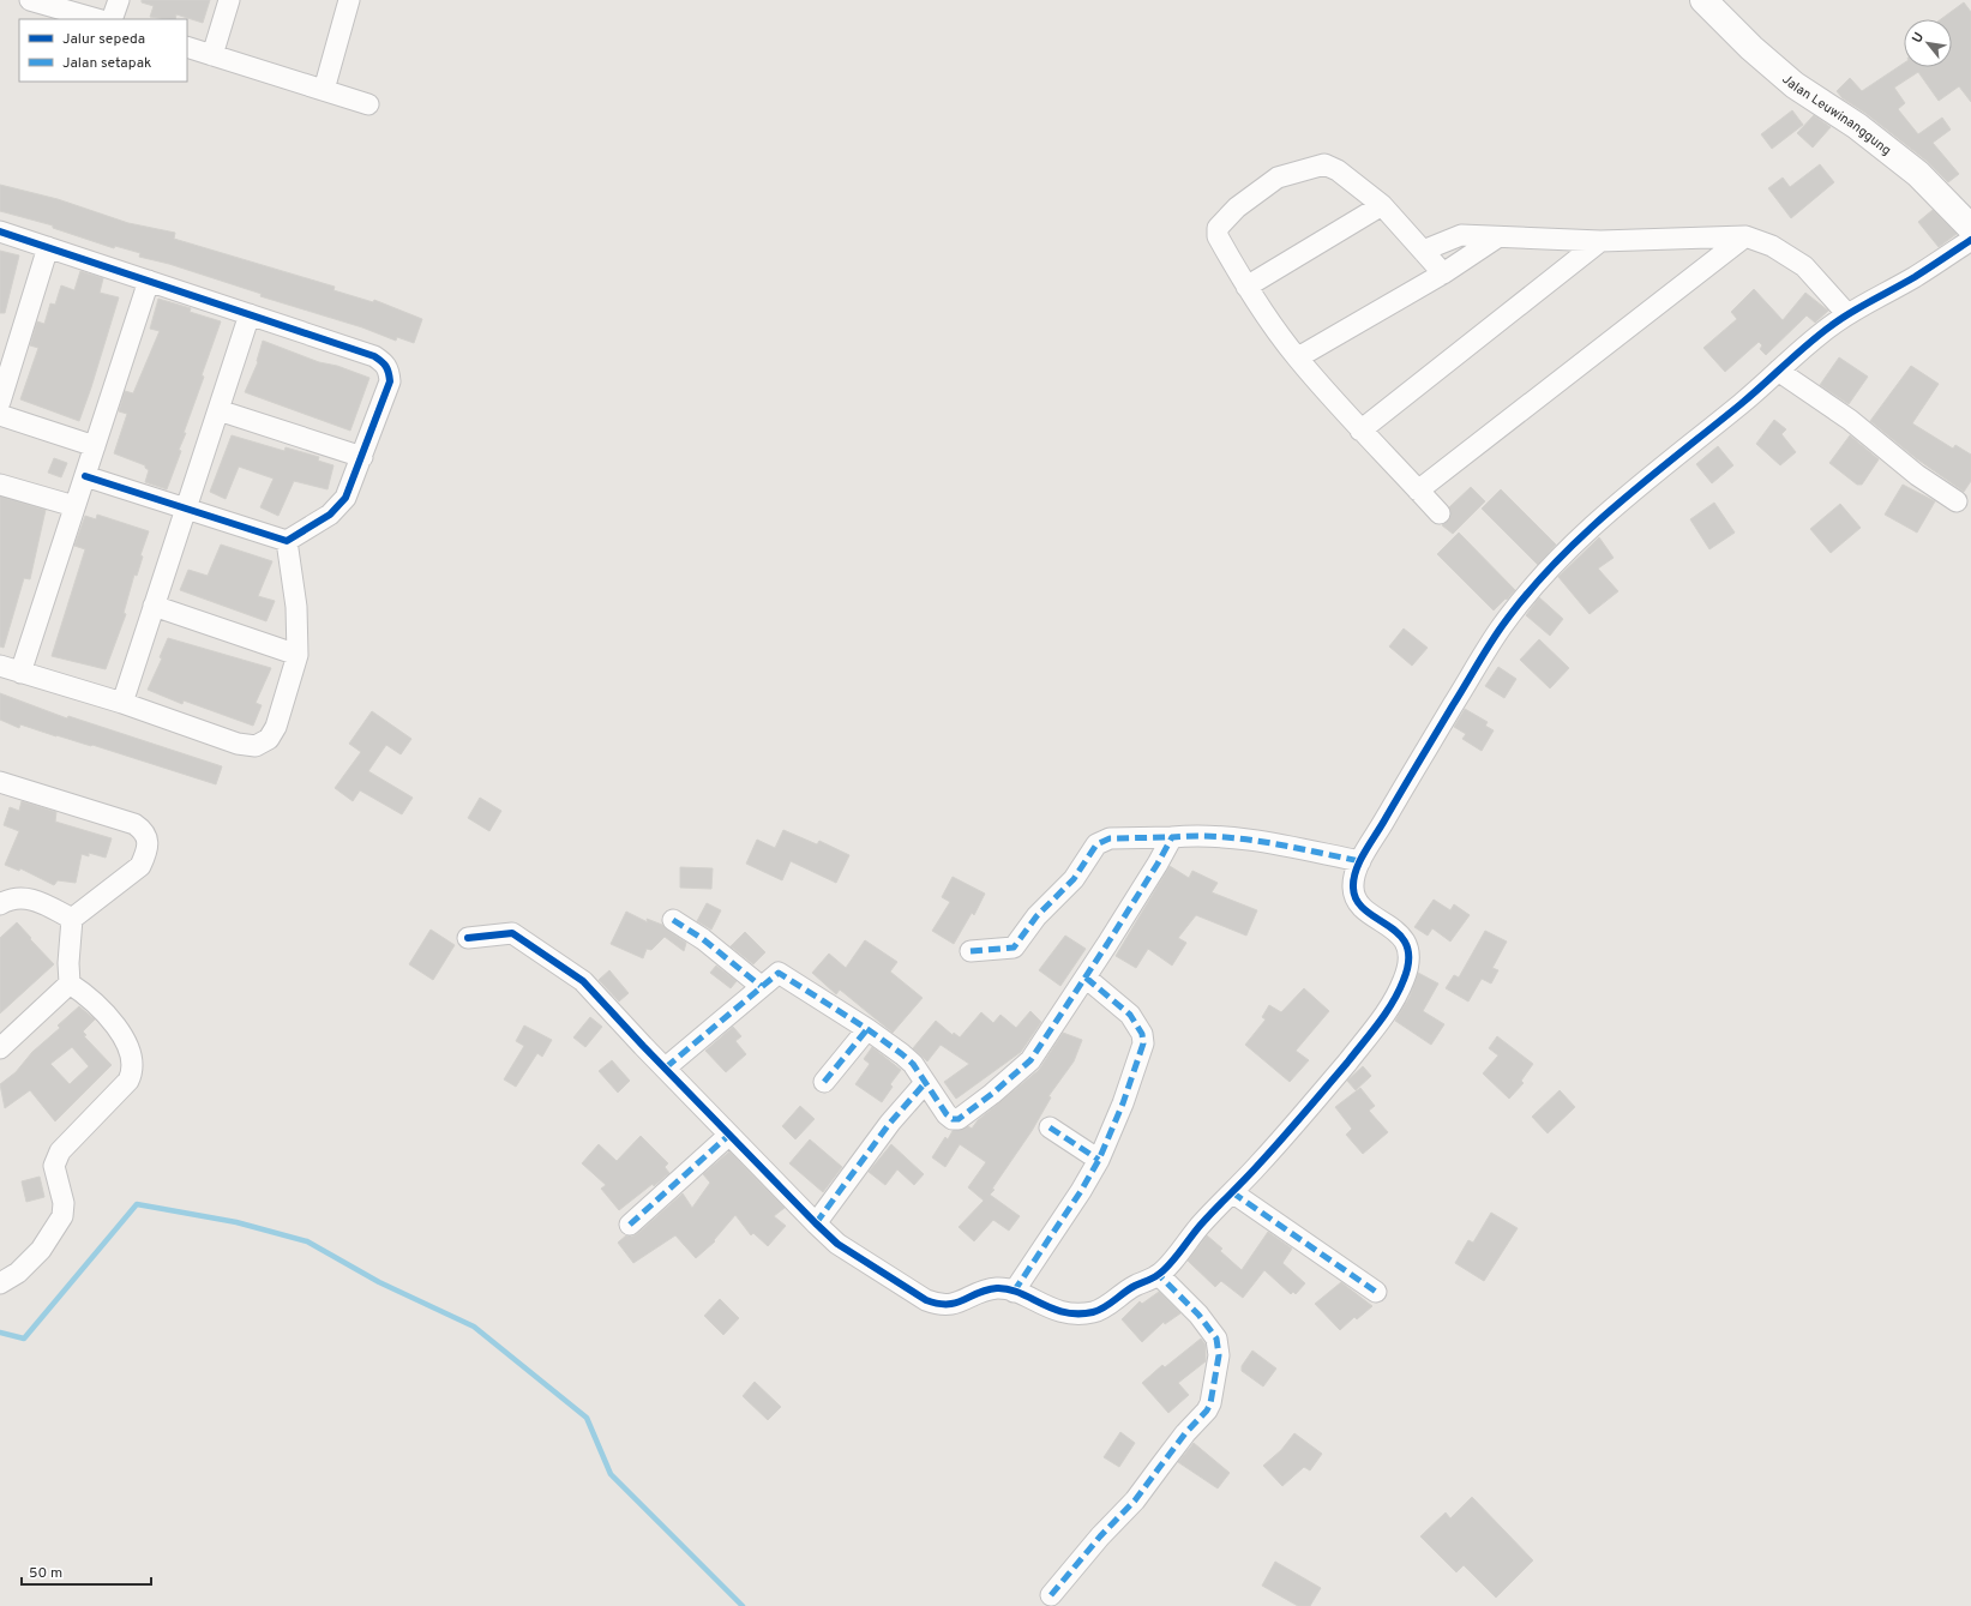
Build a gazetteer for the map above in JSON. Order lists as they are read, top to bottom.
{
  "streets": {
    "main road": ["Jalan Leuwinanggung"]
  },
  "legend": ["Jalur sepeda", "Jalan setapak"],
  "scale_bar": "50 m",
  "north": "top left"
}
